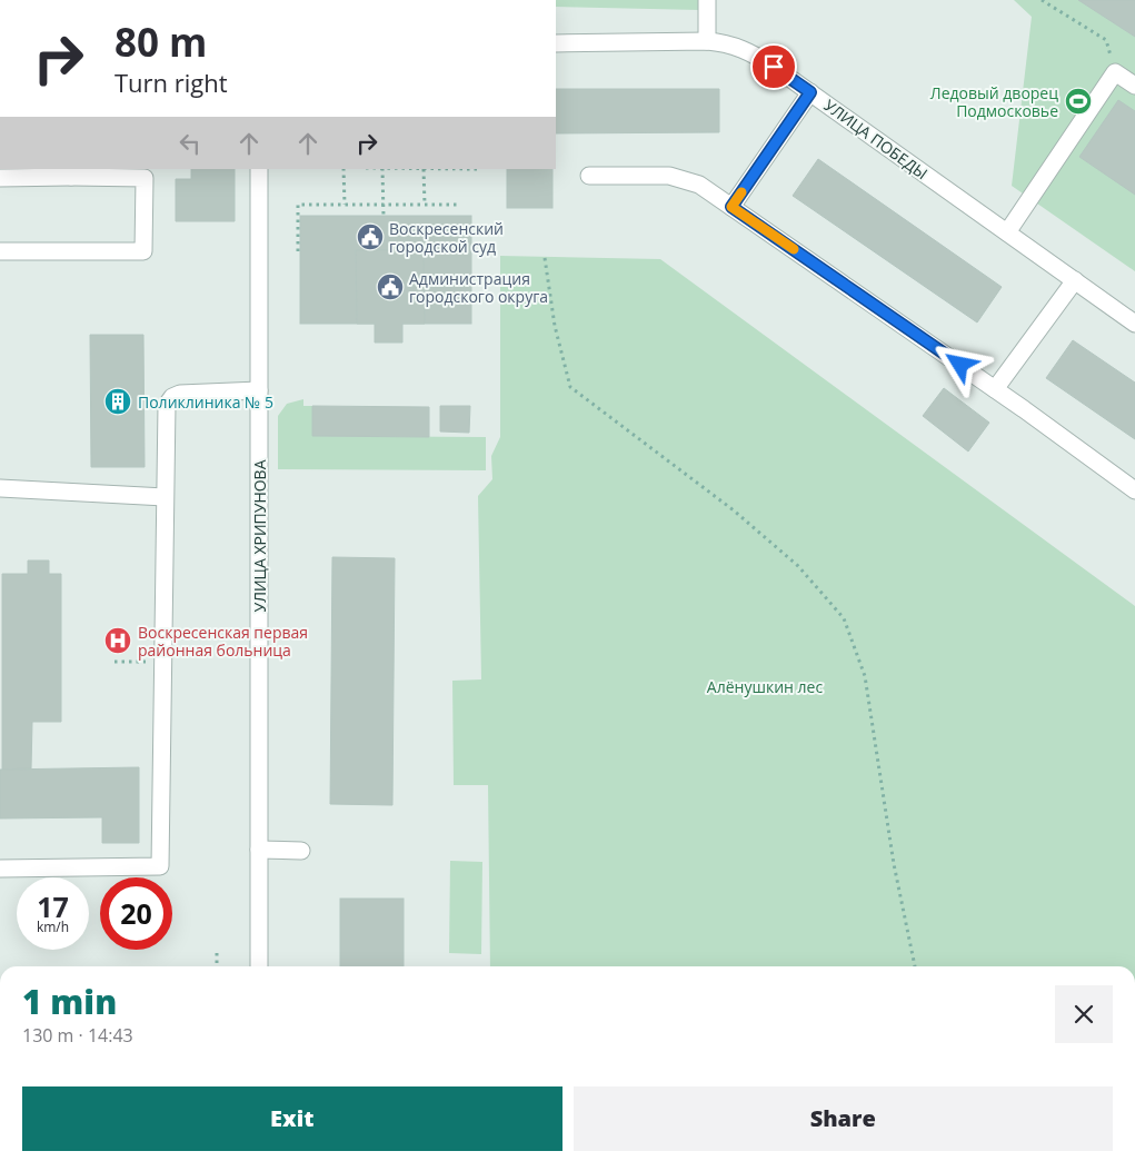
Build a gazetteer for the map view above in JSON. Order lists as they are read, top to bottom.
{
  "streets": {
    "street": ["УЛИЦА ПОБЕДЫ", "УЛИЦА ХРИПУНОВА"]
  },
  "parks": ["Алёнушкин лес"],
  "places": {
    "sports": ["Ледовый дворец Подмосковье"],
    "public building": ["Воскресенский городской суд", "Администрация городского округа"],
    "building": ["Поликлиника № 5"],
    "hospital": ["Воскресенская первая районная больница"]
  },
  "page": {
    "turn": ["80 m", "Turn right"],
    "speed": "17 km/h",
    "limit": "20",
    "heading": ["1 min", "130 m · 14:43"],
    "buttons": ["Exit", "Share"]
  }
}
